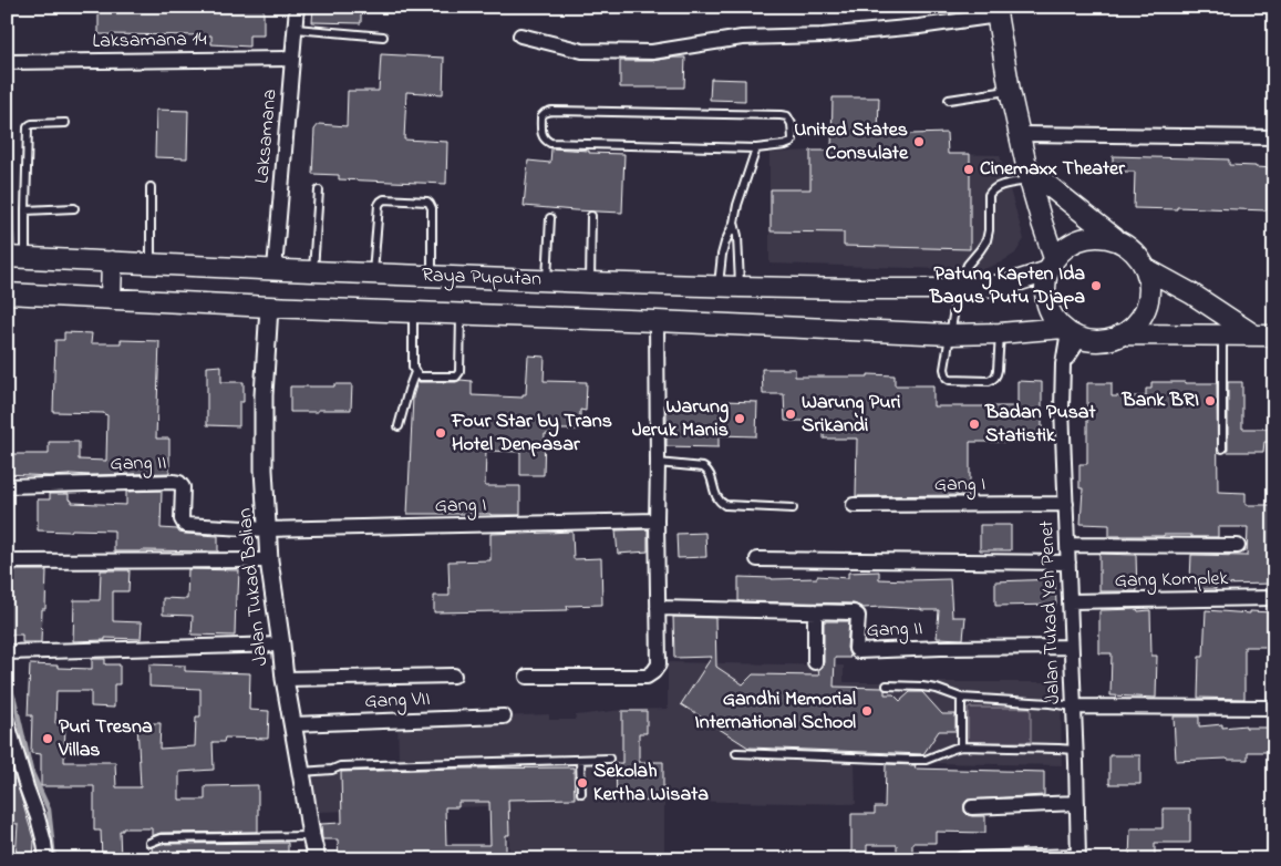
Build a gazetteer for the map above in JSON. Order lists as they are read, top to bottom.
{
  "streets": {
    "main road": ["Raya Puputan"],
    "street": [
      "Laksamana 14",
      "Laksamana",
      "Gang II",
      "Gang I",
      "Gang Komplek",
      "Jalan Tukad Balian",
      "Jalan Tukad Yeh Penet",
      "Gang VII"
    ]
  },
  "crossings": [
    ["Laksamana 14", "Laksamana"],
    ["Laksamana", "Raya Puputan"],
    ["Raya Puputan", "Jalan Tukad Balian"],
    ["Raya Puputan", "Jalan Tukad Yeh Penet"],
    ["Gang II", "Gang I"],
    ["Gang II", "Jalan Tukad Balian"],
    ["Gang II", "Jalan Tukad Yeh Penet"],
    ["Gang I", "Jalan Tukad Balian"],
    ["Gang I", "Jalan Tukad Yeh Penet"],
    ["Gang Komplek", "Jalan Tukad Yeh Penet"],
    ["Jalan Tukad Balian", "Gang VII"]
  ],
  "places": [
    "United States Consulate",
    "Cinemaxx Theater",
    "Patung Kapten Ida Bagus Putu Djapa",
    "Bank BRI",
    "Warung Puri Srikandi",
    "Warung Jeruk Manis",
    "Badan Pusat Statistik",
    "Four Star by Trans Hotel Denpasar",
    "Gandhi Memorial International School",
    "Puri Tresna Villas",
    "Sekolah Kertha Wisata"
  ]
}
